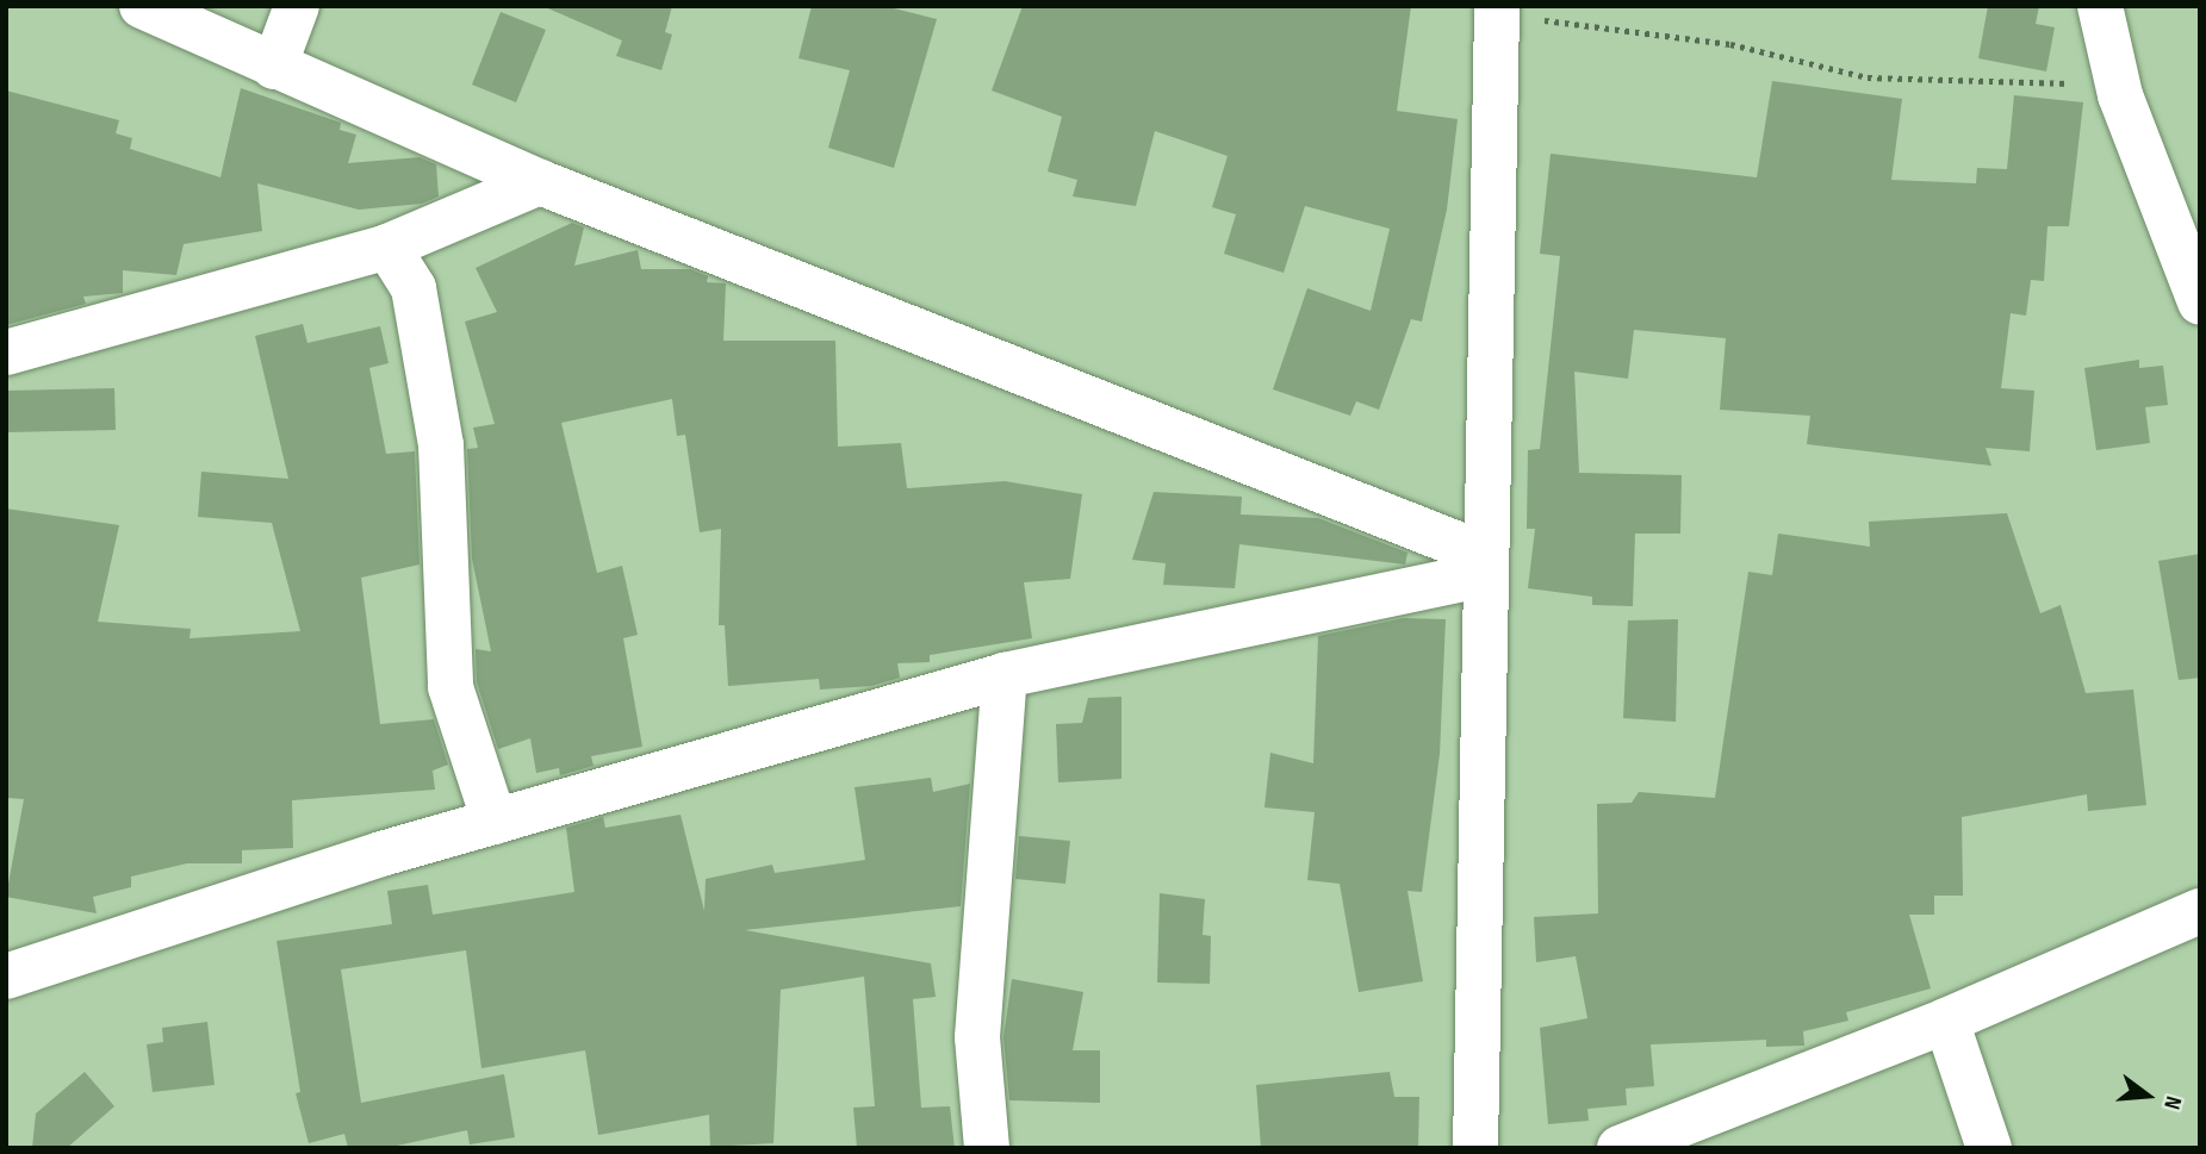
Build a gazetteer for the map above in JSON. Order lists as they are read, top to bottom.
{
  "north": "right"
}
